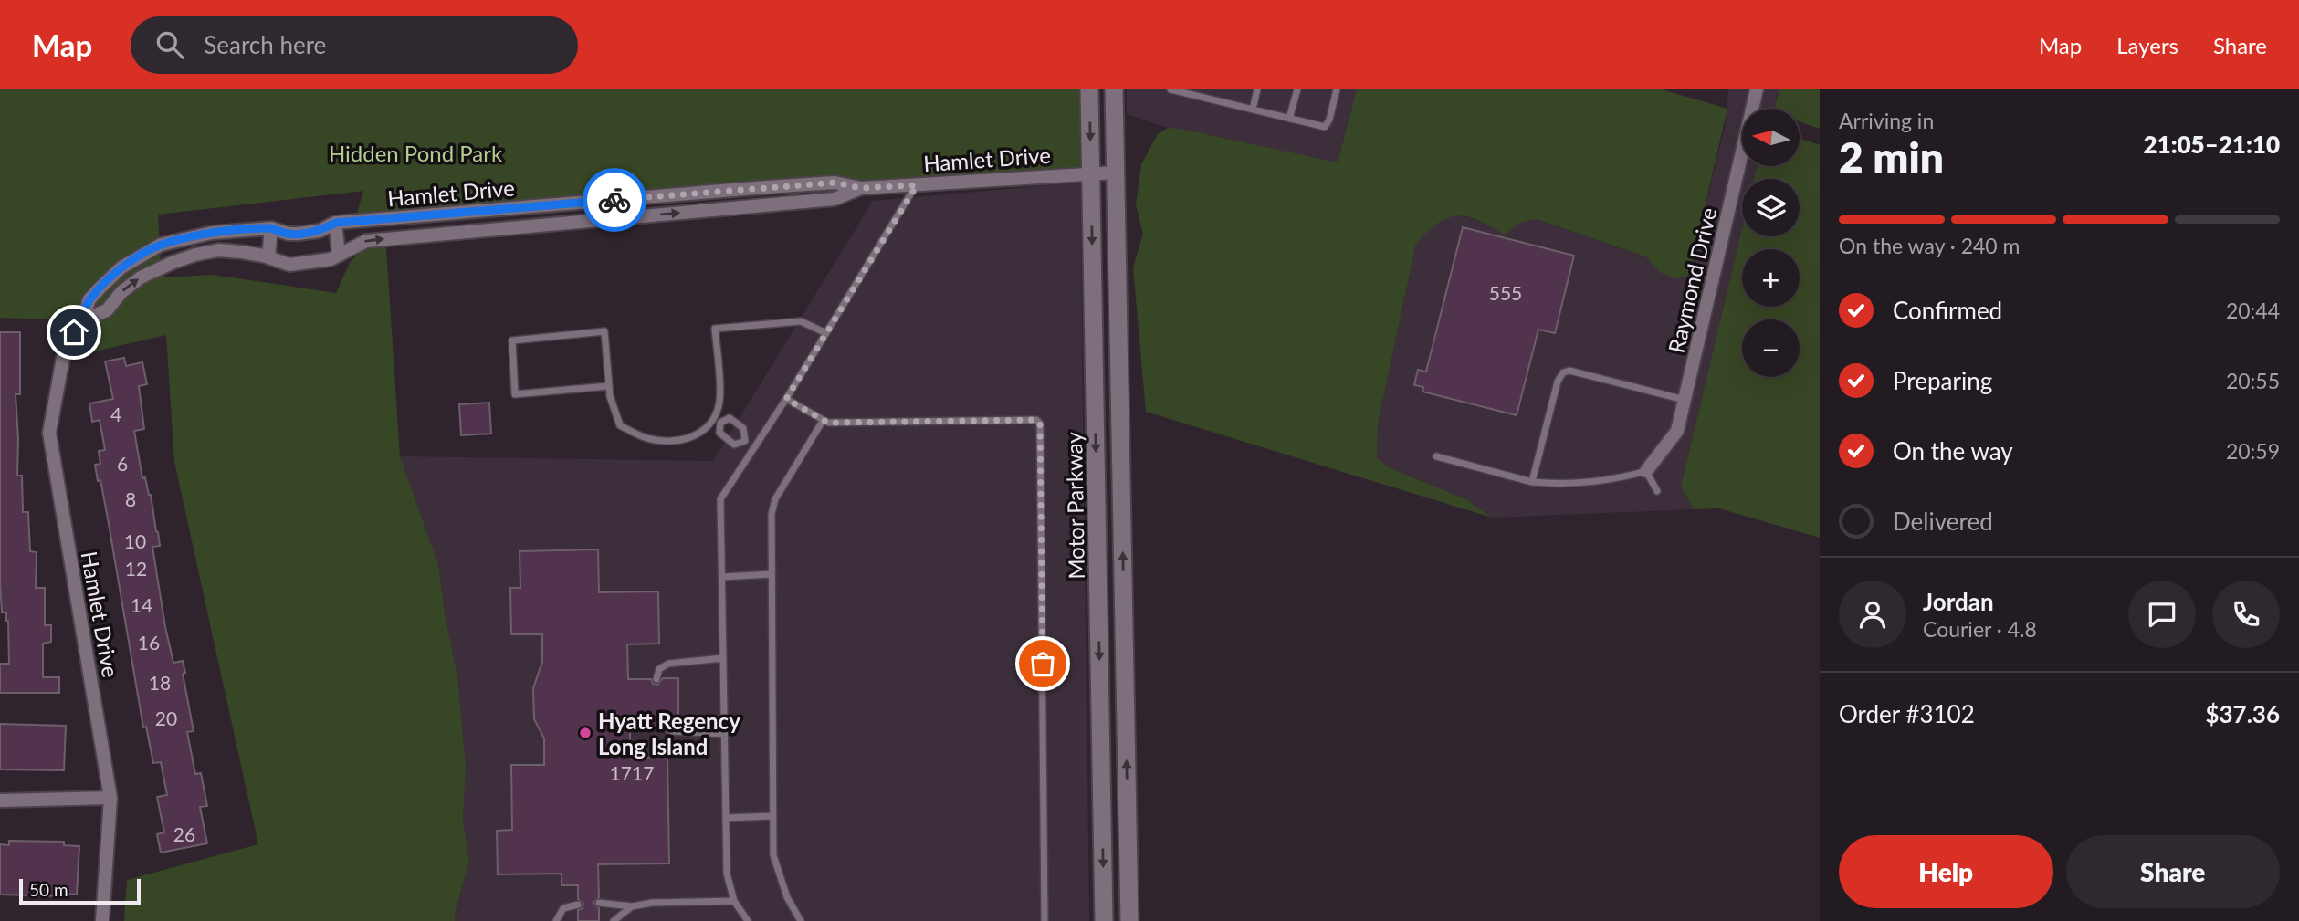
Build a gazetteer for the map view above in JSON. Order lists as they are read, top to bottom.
{
  "streets": {
    "main road": ["Motor Parkway"],
    "street": ["Hamlet Drive", "Raymond Drive"]
  },
  "crossings": [
    ["Hamlet Drive", "Motor Parkway"]
  ],
  "parks": ["Hidden Pond Park"],
  "places": ["Hyatt Regency Long Island"],
  "house_numbers": [
    "555",
    "4",
    "6",
    "8",
    "10",
    "12",
    "14",
    "16",
    "18",
    "20",
    "1717",
    "26"
  ],
  "scale_bar": "50 m",
  "north": "left",
  "page": {
    "header": "Map",
    "search": "Search here",
    "nav": ["Map", "Layers", "Share"],
    "heading": ["2 min", "Arriving in", "21:05–21:10"],
    "panel": [
      "Jordan",
      "Courier · 4.8",
      "Order #3102",
      "$37.36"
    ],
    "map_buttons": ["+", "−"],
    "bar": "On the way · 240 m",
    "list": [
      ["Confirmed", "20:44"],
      ["Preparing", "20:55"],
      ["On the way", "20:59"],
      "Delivered"
    ],
    "buttons": ["Help", "Share"],
    "scale": "50 m"
  }
}
